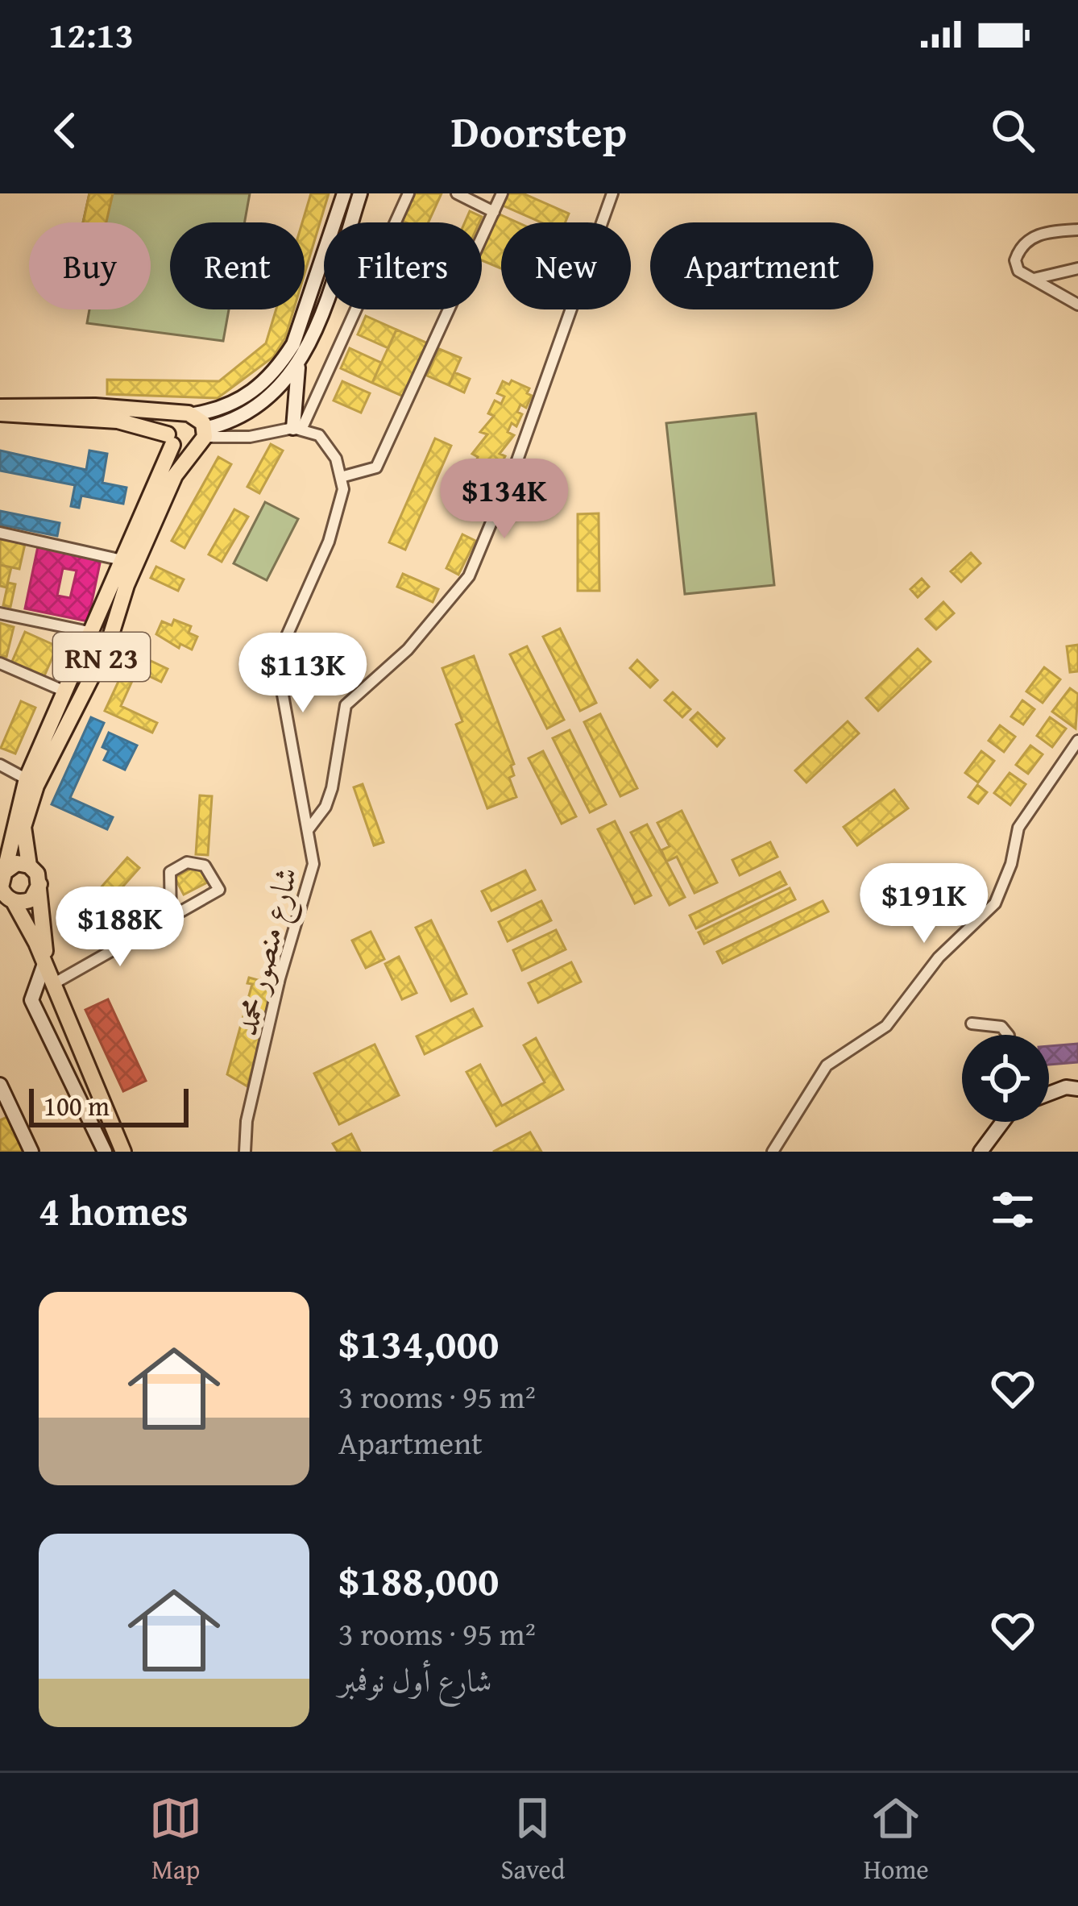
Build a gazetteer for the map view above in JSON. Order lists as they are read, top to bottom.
{
  "streets": {
    "main road": ["RN 23"],
    "street": ["شارع منصور محمد"]
  },
  "scale_bar": "100 m",
  "page": {
    "status": "12:13",
    "header": "Doorstep",
    "chip": [
      "Buy",
      "Rent",
      "Filters",
      "New",
      "Apartment"
    ],
    "price": [
      "$134K",
      "$113K",
      "$191K",
      "$188K"
    ],
    "scale": "100 m",
    "heading": "4 homes",
    "list": [
      {
        "name": "$134,000",
        "note": "3 rooms · 95 m² · Apartment"
      },
      {
        "name": "$188,000",
        "note": "3 rooms · 95 m² · شارع أول نوفمبر"
      }
    ],
    "tabs": ["Map", "Saved", "Home"]
  }
}
